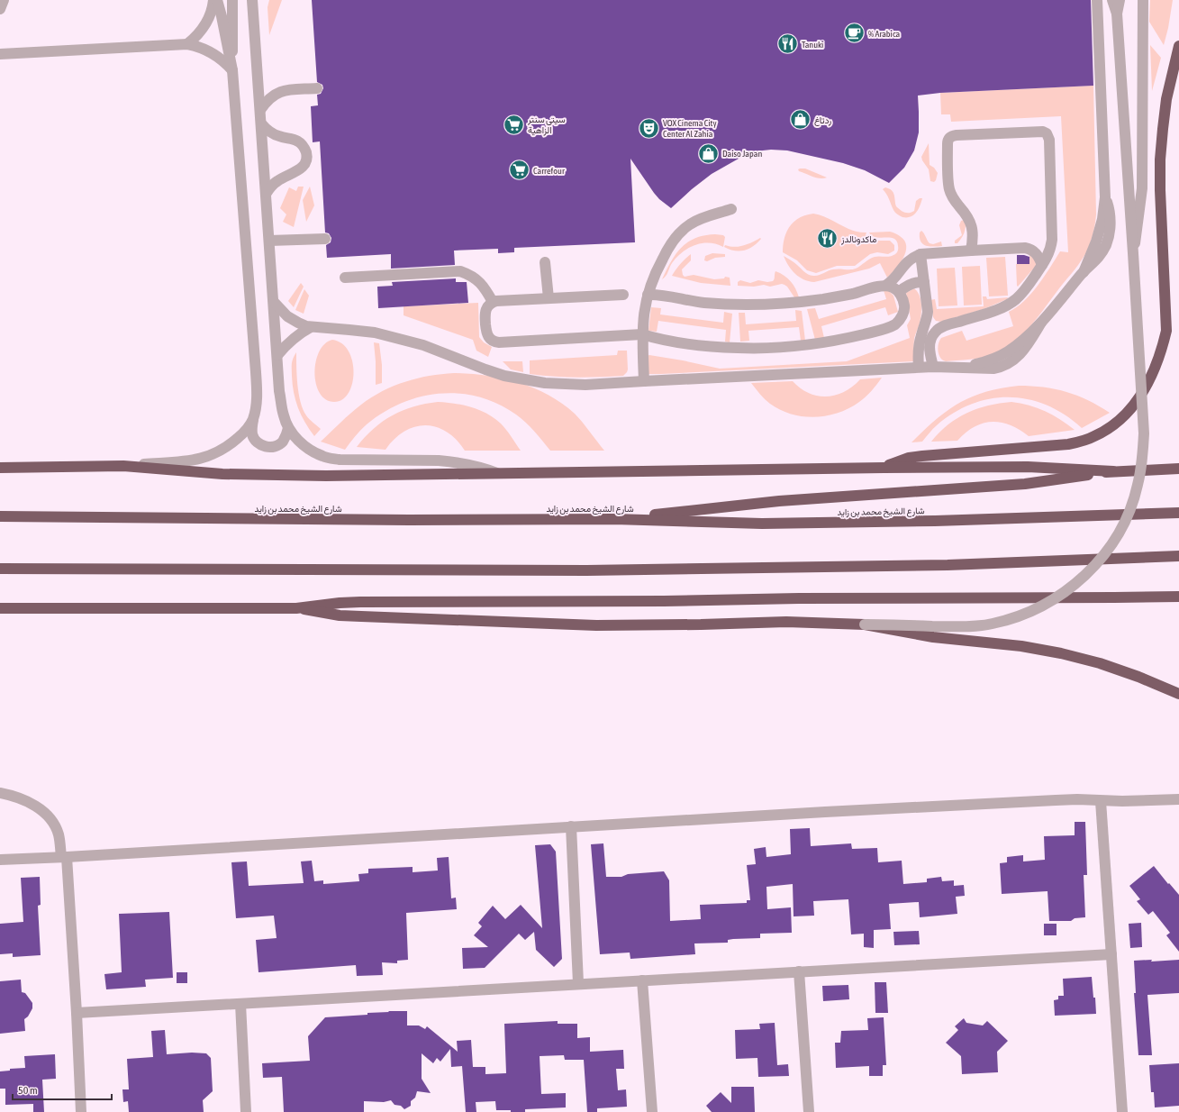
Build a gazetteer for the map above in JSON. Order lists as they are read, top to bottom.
{
  "streets": {
    "highway": ["شارع الشيخ محمد بن زايد"]
  },
  "places": {
    "cafe": ["% Arabica"],
    "restaurant": ["Tanuki", "ماكدونالدز"],
    "shop": ["ردتاغ", "Daiso Japan"],
    "supermarket": ["سيتي سنتر الزاهية", "Carrefour"],
    "theatre": ["VOX Cinema City Center Al Zahia"]
  },
  "scale_bar": "50 m"
}
